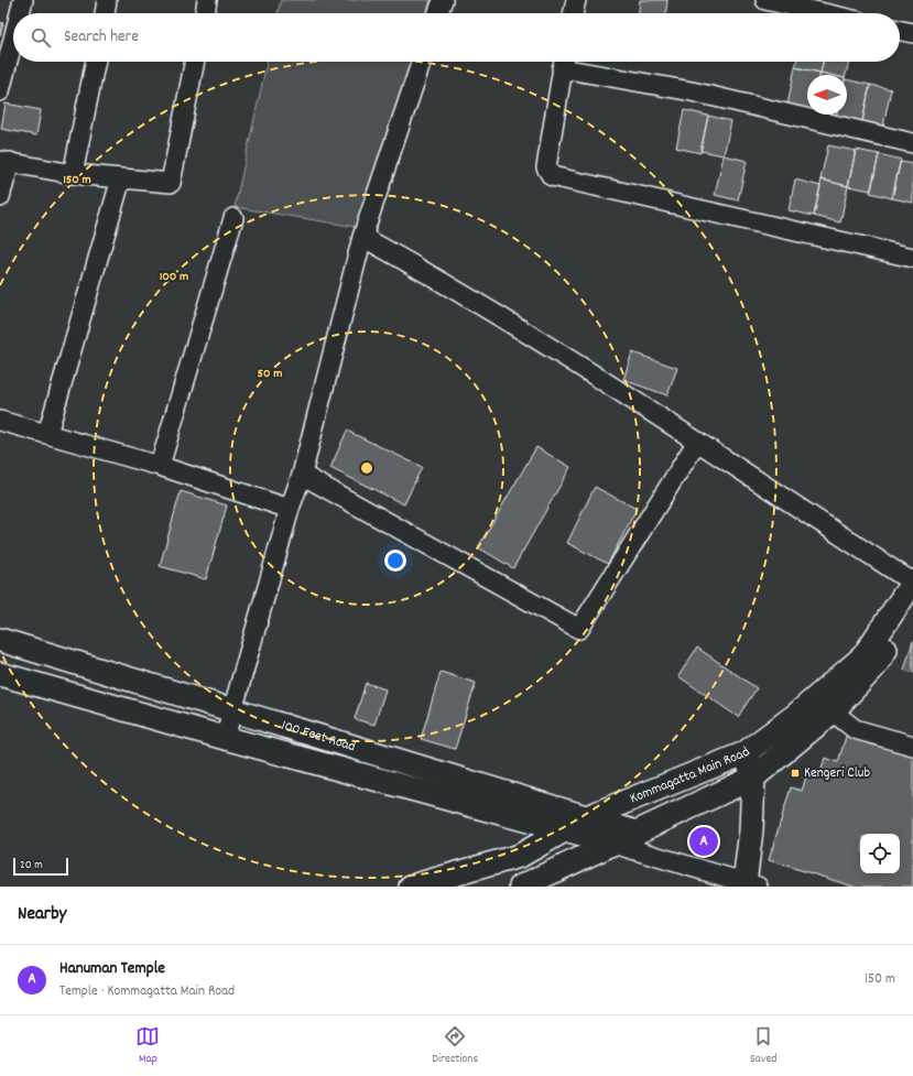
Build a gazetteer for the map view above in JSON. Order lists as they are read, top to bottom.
{
  "streets": {
    "main road": ["100 Feet Road", "Kommagatta Main Road"]
  },
  "crossings": [
    ["100 Feet Road", "Kommagatta Main Road"]
  ],
  "places": {
    "transit": ["Kengeri Club"]
  },
  "scale_bar": "20 m",
  "north": "left",
  "page": {
    "search": "Search here",
    "pins": "A",
    "scale": "20 m",
    "heading": "Nearby",
    "list": [
      {
        "mark": "A",
        "name": "Hanuman Temple",
        "note": "Temple · Kommagatta Main Road",
        "value": "150 m"
      }
    ],
    "nav": ["Map", "Directions", "Saved"]
  },
  "rings": ["150 m", "100 m", "50 m"]
}
